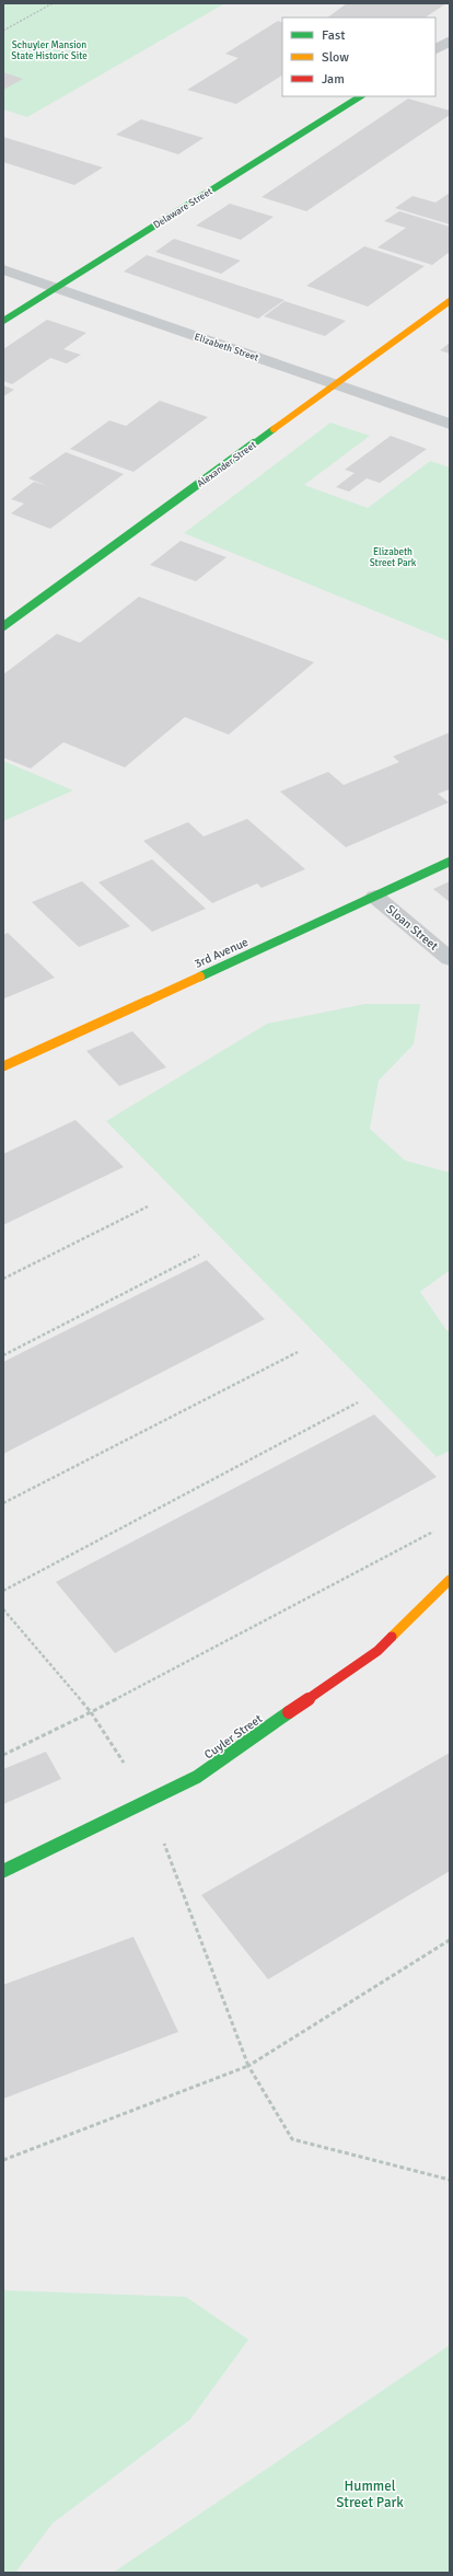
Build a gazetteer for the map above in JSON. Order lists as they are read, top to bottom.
{
  "streets": {
    "street": [
      "Delaware Street",
      "Elizabeth Street",
      "Alexander Street",
      "Sloan Street",
      "3rd Avenue",
      "Cuyler Street"
    ]
  },
  "crossings": [
    ["Delaware Street", "Elizabeth Street"],
    ["Elizabeth Street", "Alexander Street"],
    ["Sloan Street", "3rd Avenue"]
  ],
  "parks": ["Schuyler Mansion State Historic Site", "Elizabeth Street Park", "Hummel Street Park"],
  "legend": ["Fast", "Slow", "Jam"]
}
